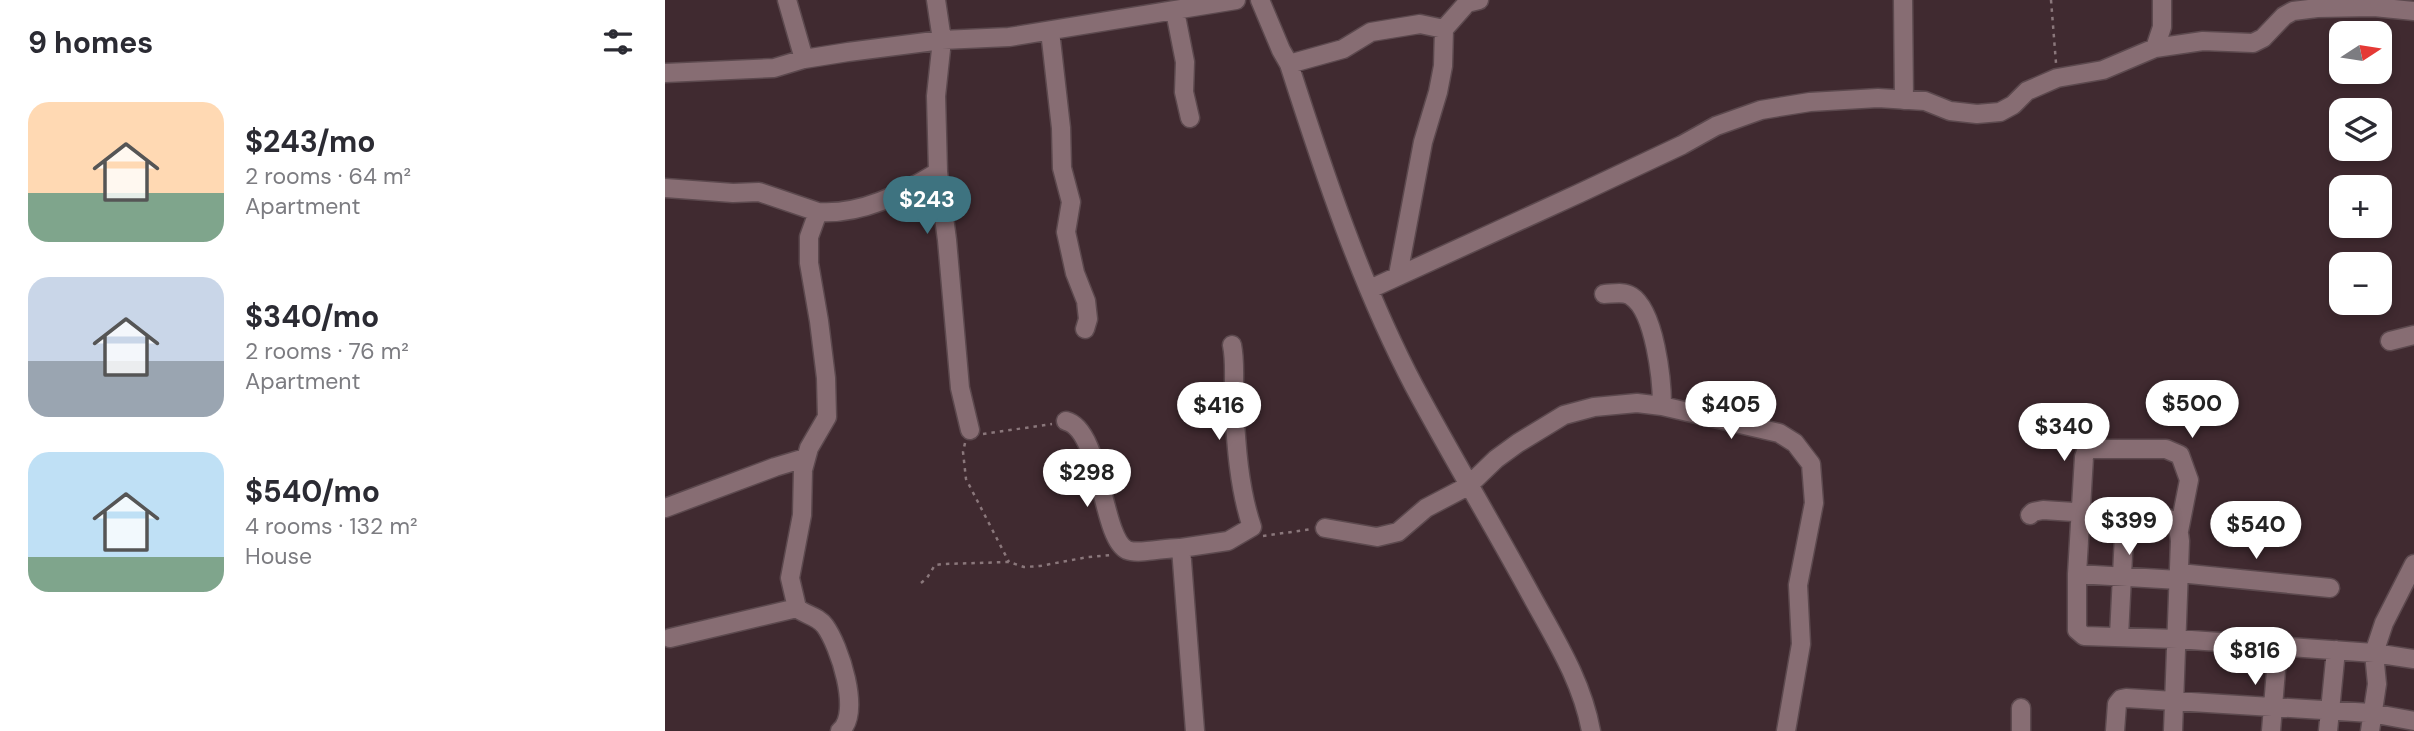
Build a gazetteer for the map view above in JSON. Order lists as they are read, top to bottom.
{
  "north": "right",
  "page": {
    "heading": "9 homes",
    "map_buttons": ["+", "−"],
    "list": [
      {
        "name": "$243/mo",
        "note": "2 rooms · 64 m² · Apartment"
      },
      {
        "name": "$340/mo",
        "note": "2 rooms · 76 m² · Apartment"
      },
      {
        "name": "$540/mo",
        "note": "4 rooms · 132 m² · House"
      }
    ],
    "price": [
      "$243",
      "$500",
      "$405",
      "$416",
      "$340",
      "$298",
      "$399",
      "$540",
      "$816"
    ]
  }
}
